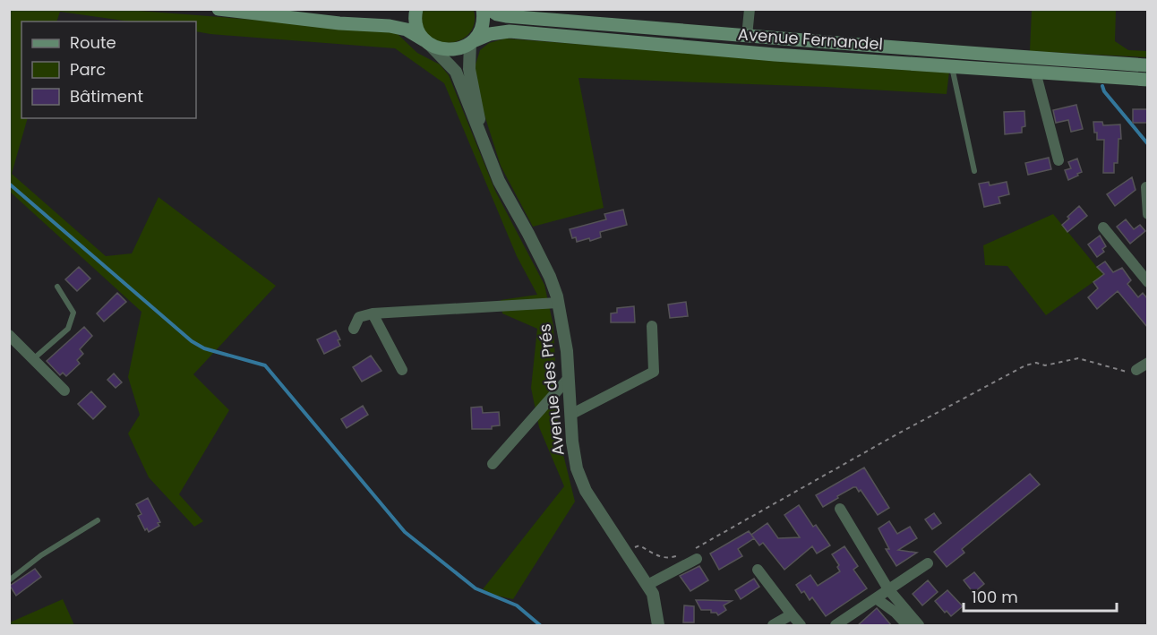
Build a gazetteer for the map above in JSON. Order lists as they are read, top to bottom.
{
  "streets": {
    "main road": ["Avenue Fernandel"],
    "street": ["Avenue des Prés"]
  },
  "crossings": [
    ["Avenue Fernandel", "Avenue des Prés"]
  ],
  "legend": ["Route", "Parc", "Bâtiment"],
  "scale_bar": "100 m"
}
